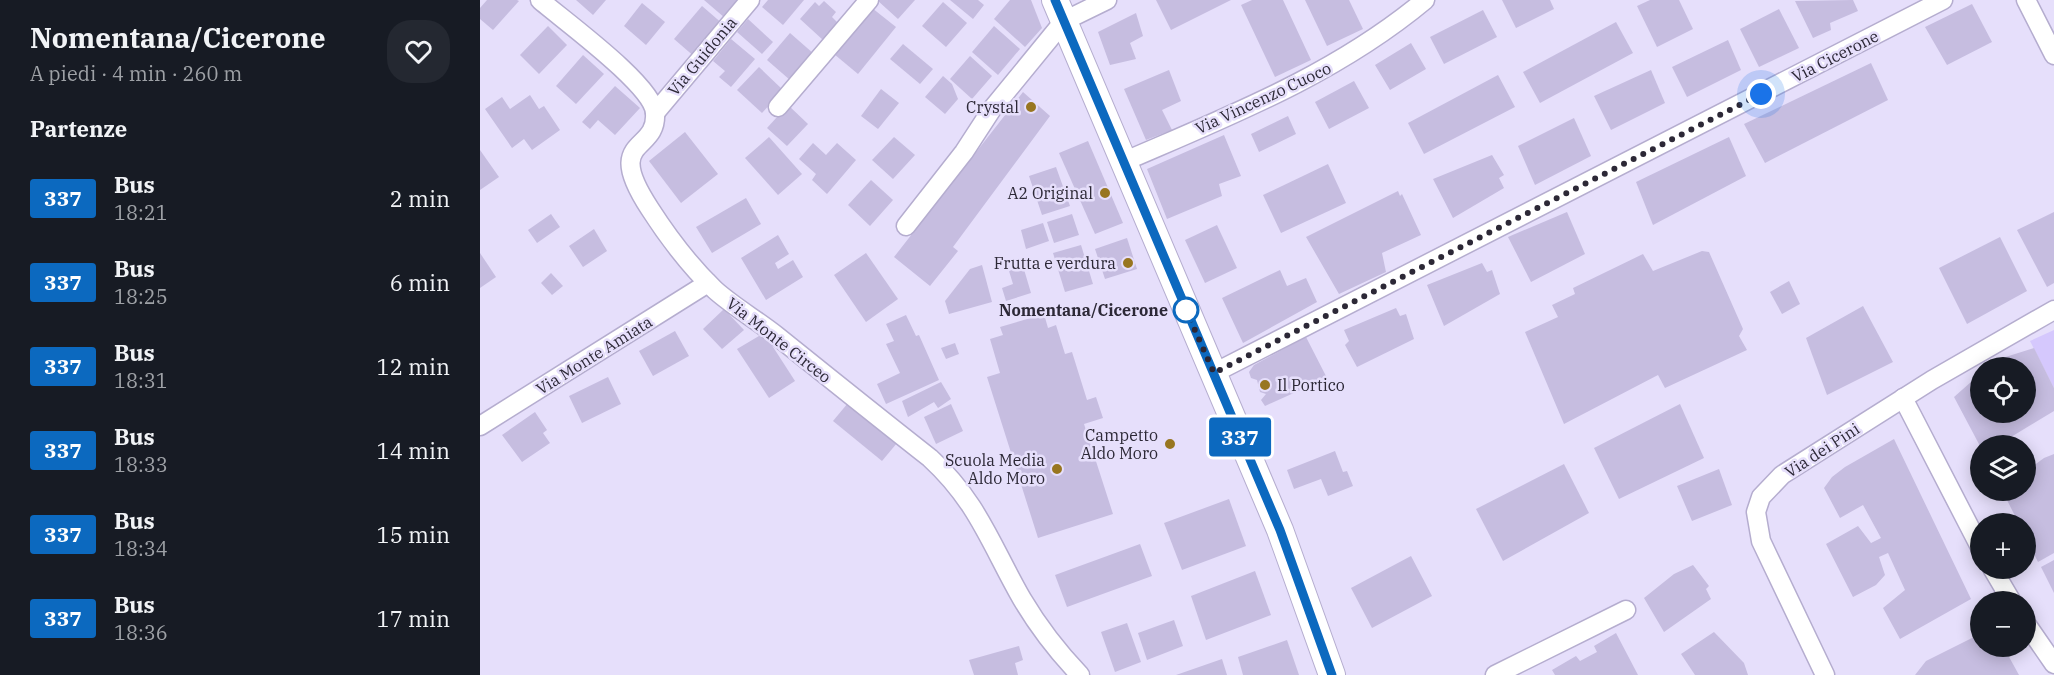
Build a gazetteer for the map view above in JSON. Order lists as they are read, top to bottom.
{
  "streets": {
    "street": [
      "Via Guidonia",
      "Via Cicerone",
      "Via Vincenzo Cuoco",
      "Via Monte Circeo",
      "Via Monte Amiata",
      "Via dei Pini"
    ]
  },
  "crossings": [
    ["Via Guidonia", "Via Monte Circeo"],
    ["Via Monte Circeo", "Via Monte Amiata"]
  ],
  "places": [
    "Crystal",
    "A2 Original",
    "Frutta e verdura",
    "Nomentana/Cicerone",
    "Il Portico",
    "Campetto Aldo Moro",
    "Scuola Media Aldo Moro"
  ],
  "lines": ["bus line 337"],
  "page": {
    "heading": [
      ["Nomentana/Cicerone", "A piedi · 4 min · 260 m"],
      "Partenze"
    ],
    "on_map": "337",
    "list": [
      {
        "mark": "337",
        "name": "Bus",
        "note": "18:21",
        "value": "2 min"
      },
      {
        "mark": "337",
        "name": "Bus",
        "note": "18:25",
        "value": "6 min"
      },
      {
        "mark": "337",
        "name": "Bus",
        "note": "18:31",
        "value": "12 min"
      },
      {
        "mark": "337",
        "name": "Bus",
        "note": "18:33",
        "value": "14 min"
      },
      {
        "mark": "337",
        "name": "Bus",
        "note": "18:34",
        "value": "15 min"
      },
      {
        "mark": "337",
        "name": "Bus",
        "note": "18:36",
        "value": "17 min"
      }
    ],
    "map_buttons": ["+", "−"]
  }
}
